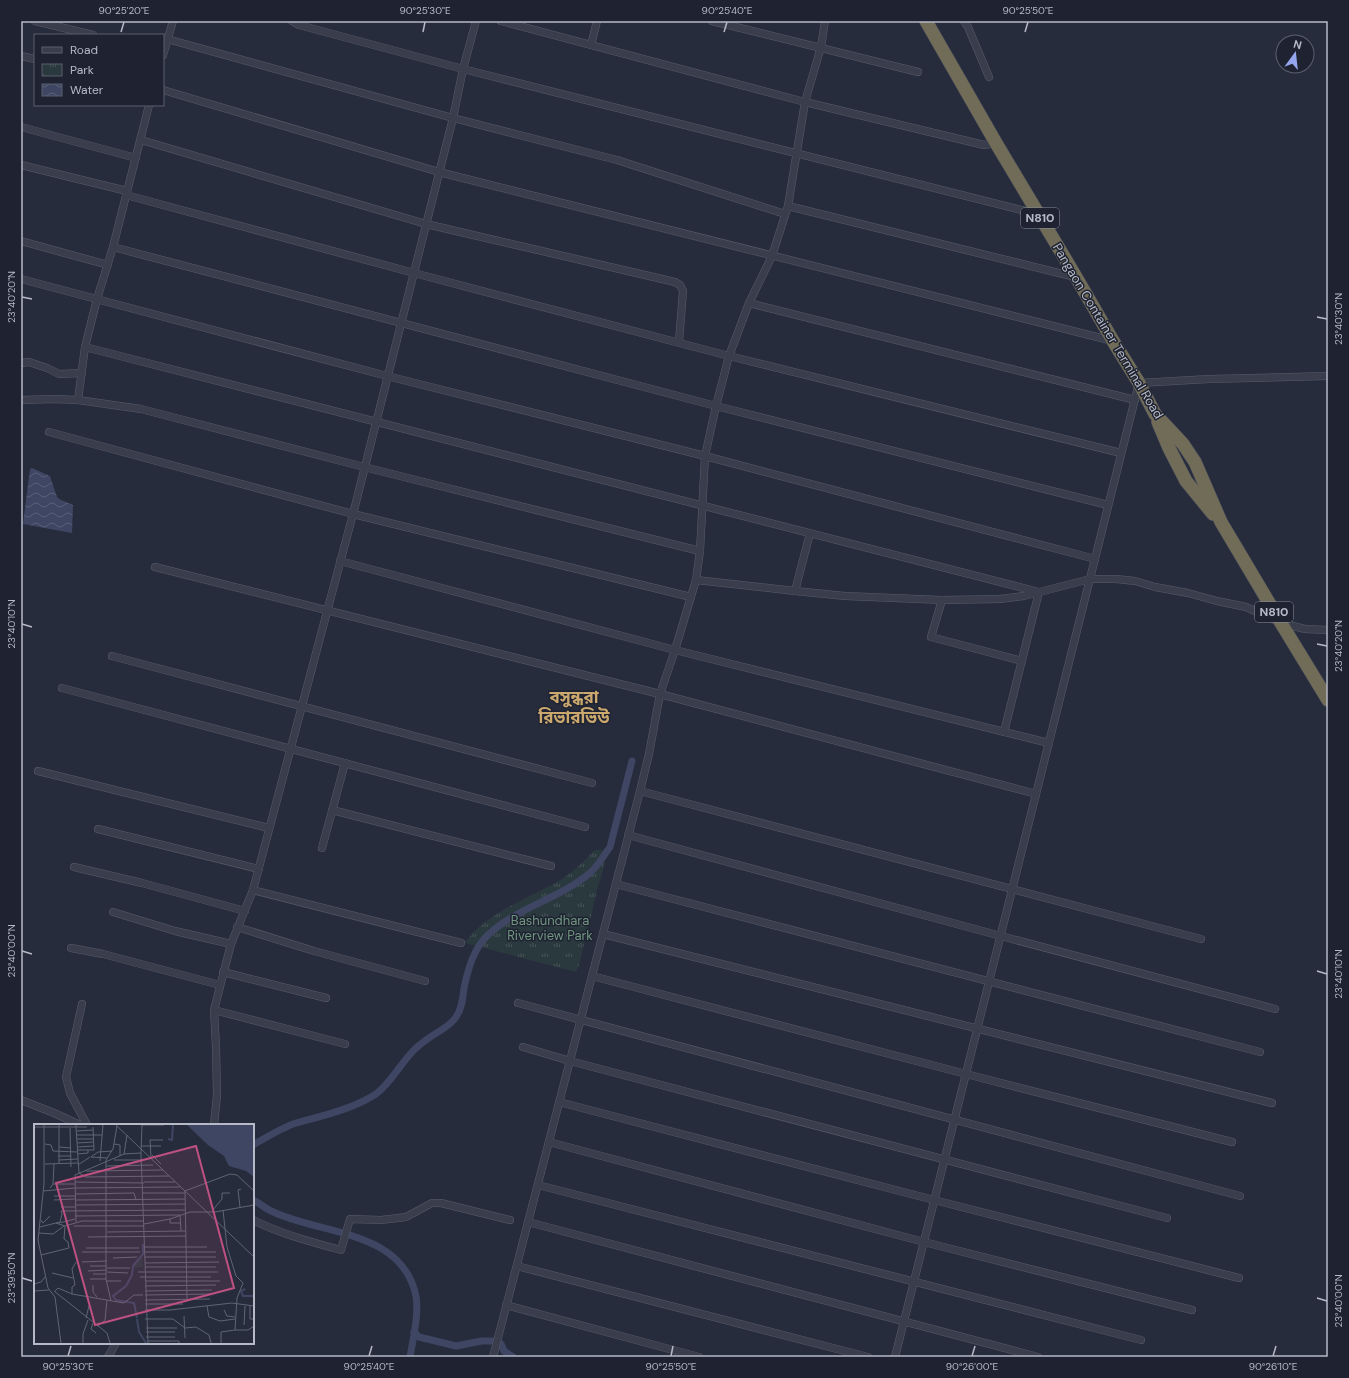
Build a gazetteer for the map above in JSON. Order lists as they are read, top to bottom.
{
  "streets": {
    "highway": ["N810", "Pangaon Container Terminal Road"]
  },
  "crossings": [
    ["N810", "Pangaon Container Terminal Road"]
  ],
  "districts": ["বসুন্ধরা রিভারভিউ"],
  "parks": ["Bashundhara Riverview Park"],
  "legend": ["Road", "Park", "Water"],
  "north": "top",
  "coordinates": [
    "90°25'20\"E",
    "90°25'30\"E",
    "90°25'40\"E",
    "90°25'50\"E",
    "23°40'20\"N",
    "23°40'30\"N",
    "23°40'10\"N",
    "23°40'00\"N",
    "23°39'50\"N",
    "90°26'00\"E",
    "90°26'10\"E"
  ]
}
